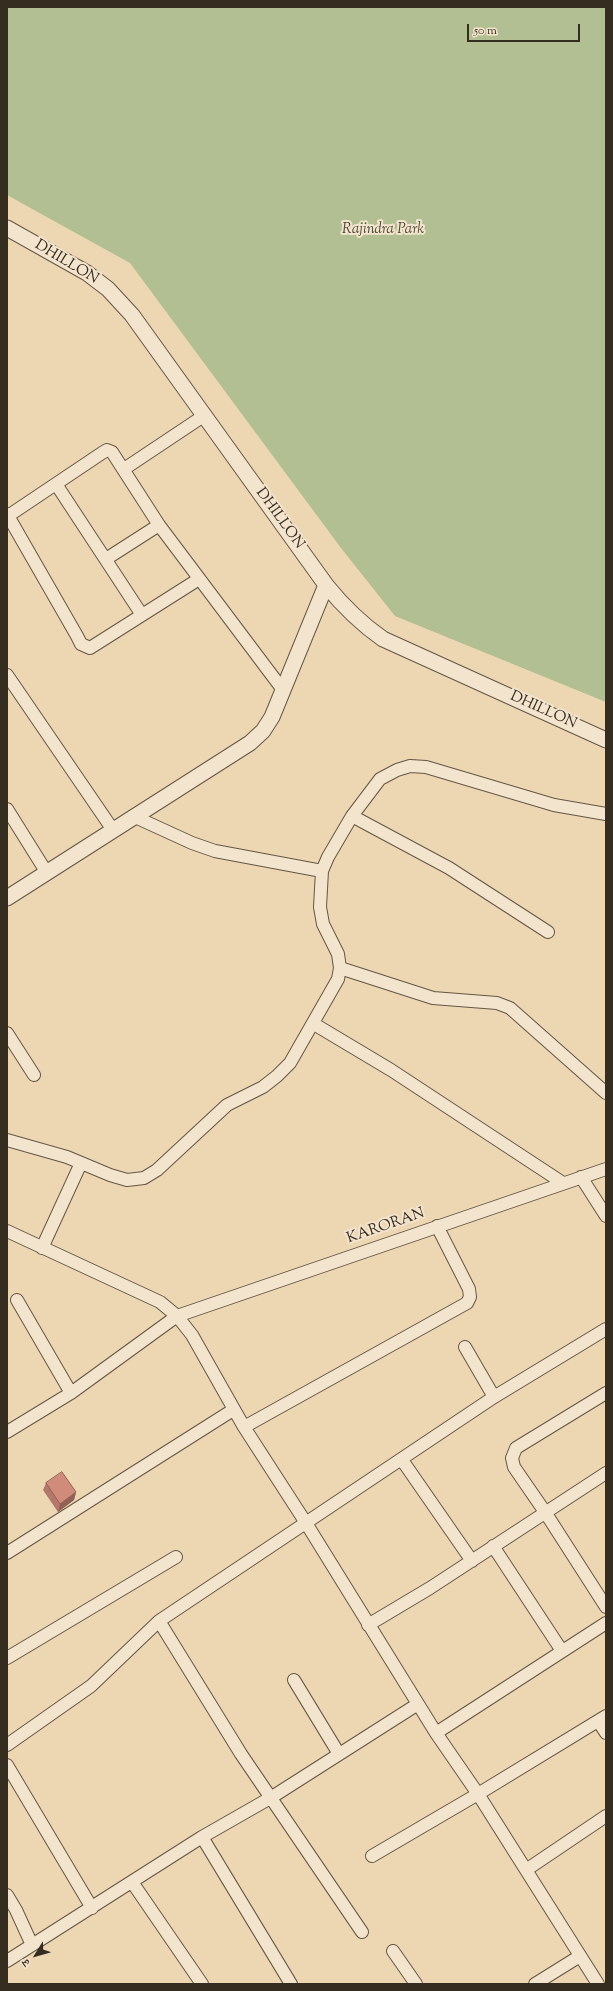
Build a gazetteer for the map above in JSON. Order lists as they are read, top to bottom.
{
  "streets": {
    "street": ["DHILLON", "KARORAN"]
  },
  "parks": ["Rajindra Park"],
  "scale_bar": "50 m",
  "north": "bottom left"
}
